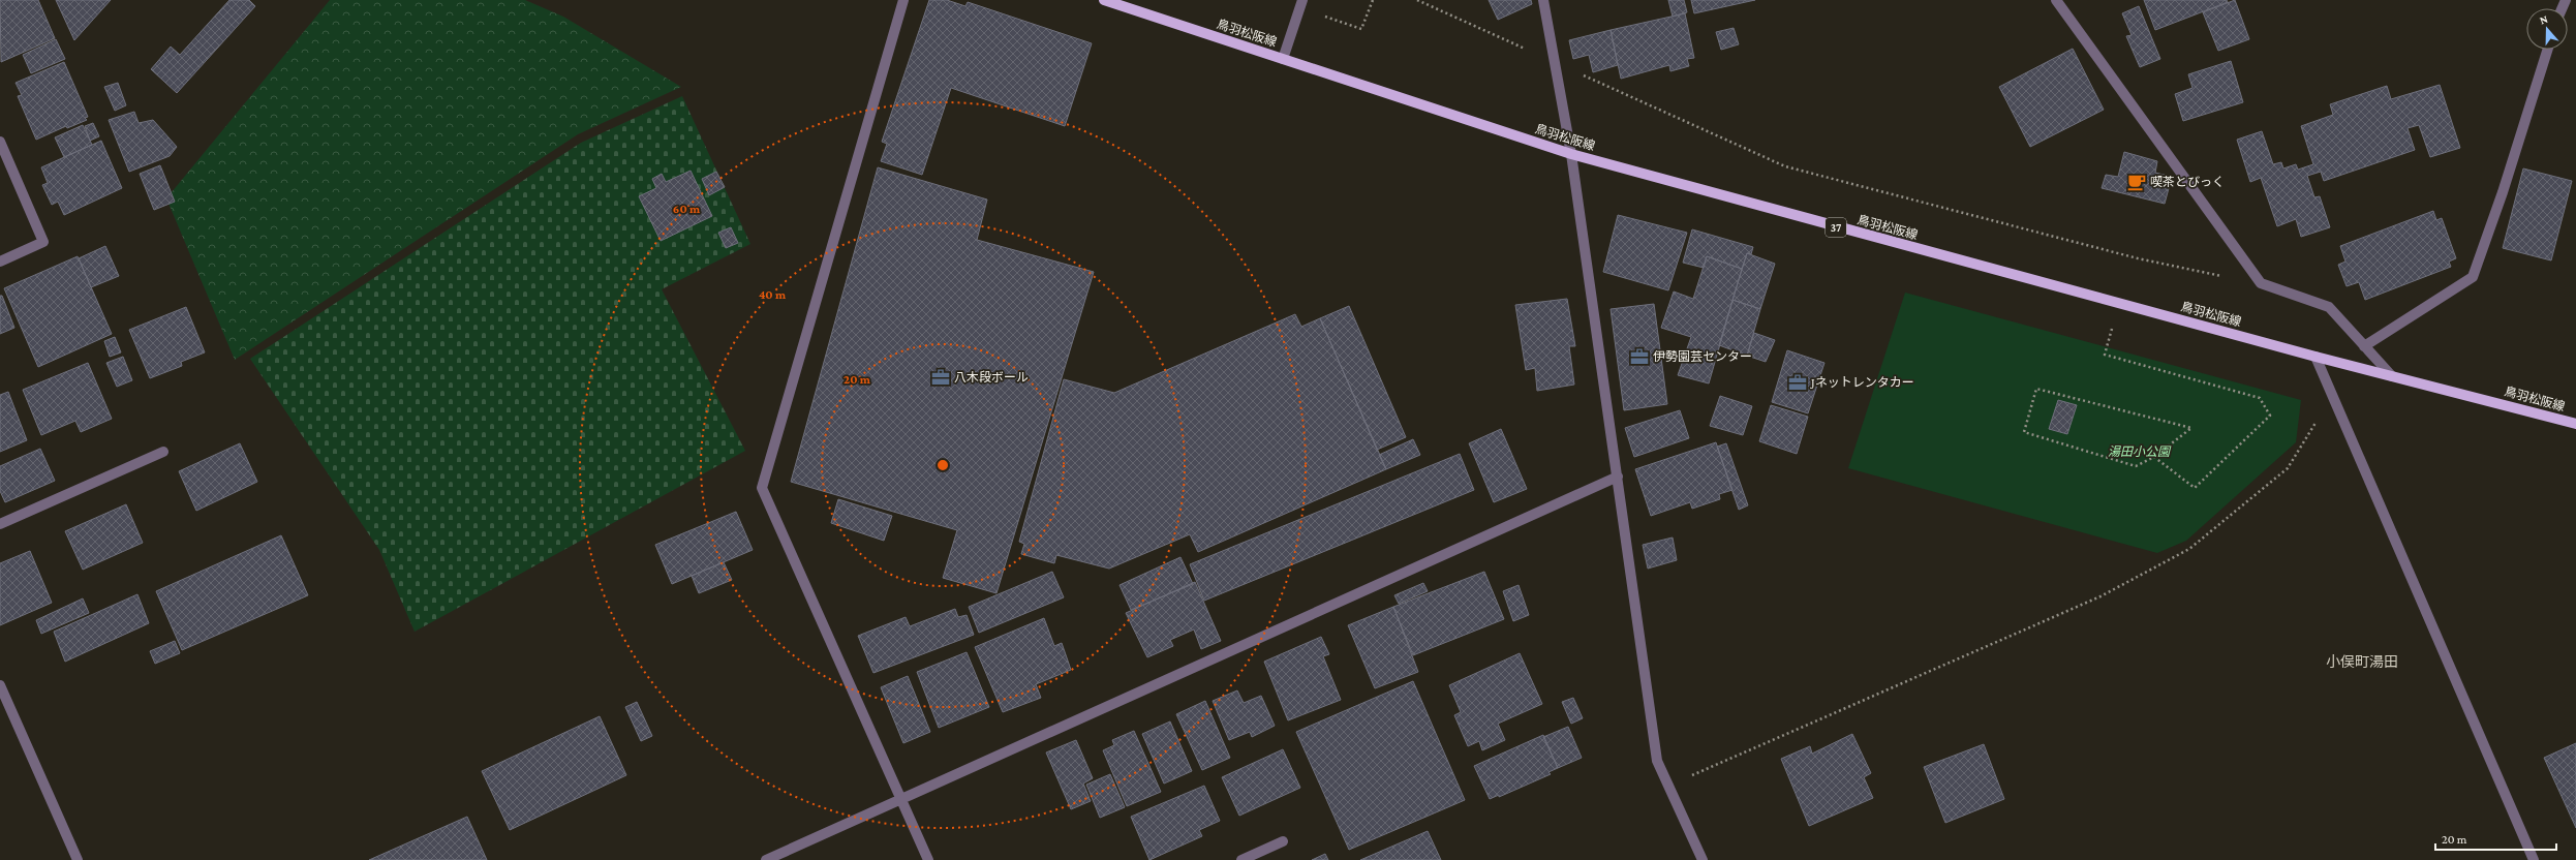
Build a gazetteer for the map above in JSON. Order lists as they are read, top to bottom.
{
  "streets": {
    "main road": ["鳥羽松阪線", "37"]
  },
  "districts": ["小俣町湯田"],
  "parks": ["湯田小公園"],
  "places": {
    "cafe": ["喫茶とびっく"],
    "office": ["伊勢園芸センター", "八木段ボール", "Jネットレンタカー"]
  },
  "scale_bar": "20 m",
  "north": "top",
  "rings": ["60 m", "40 m", "20 m"]
}
